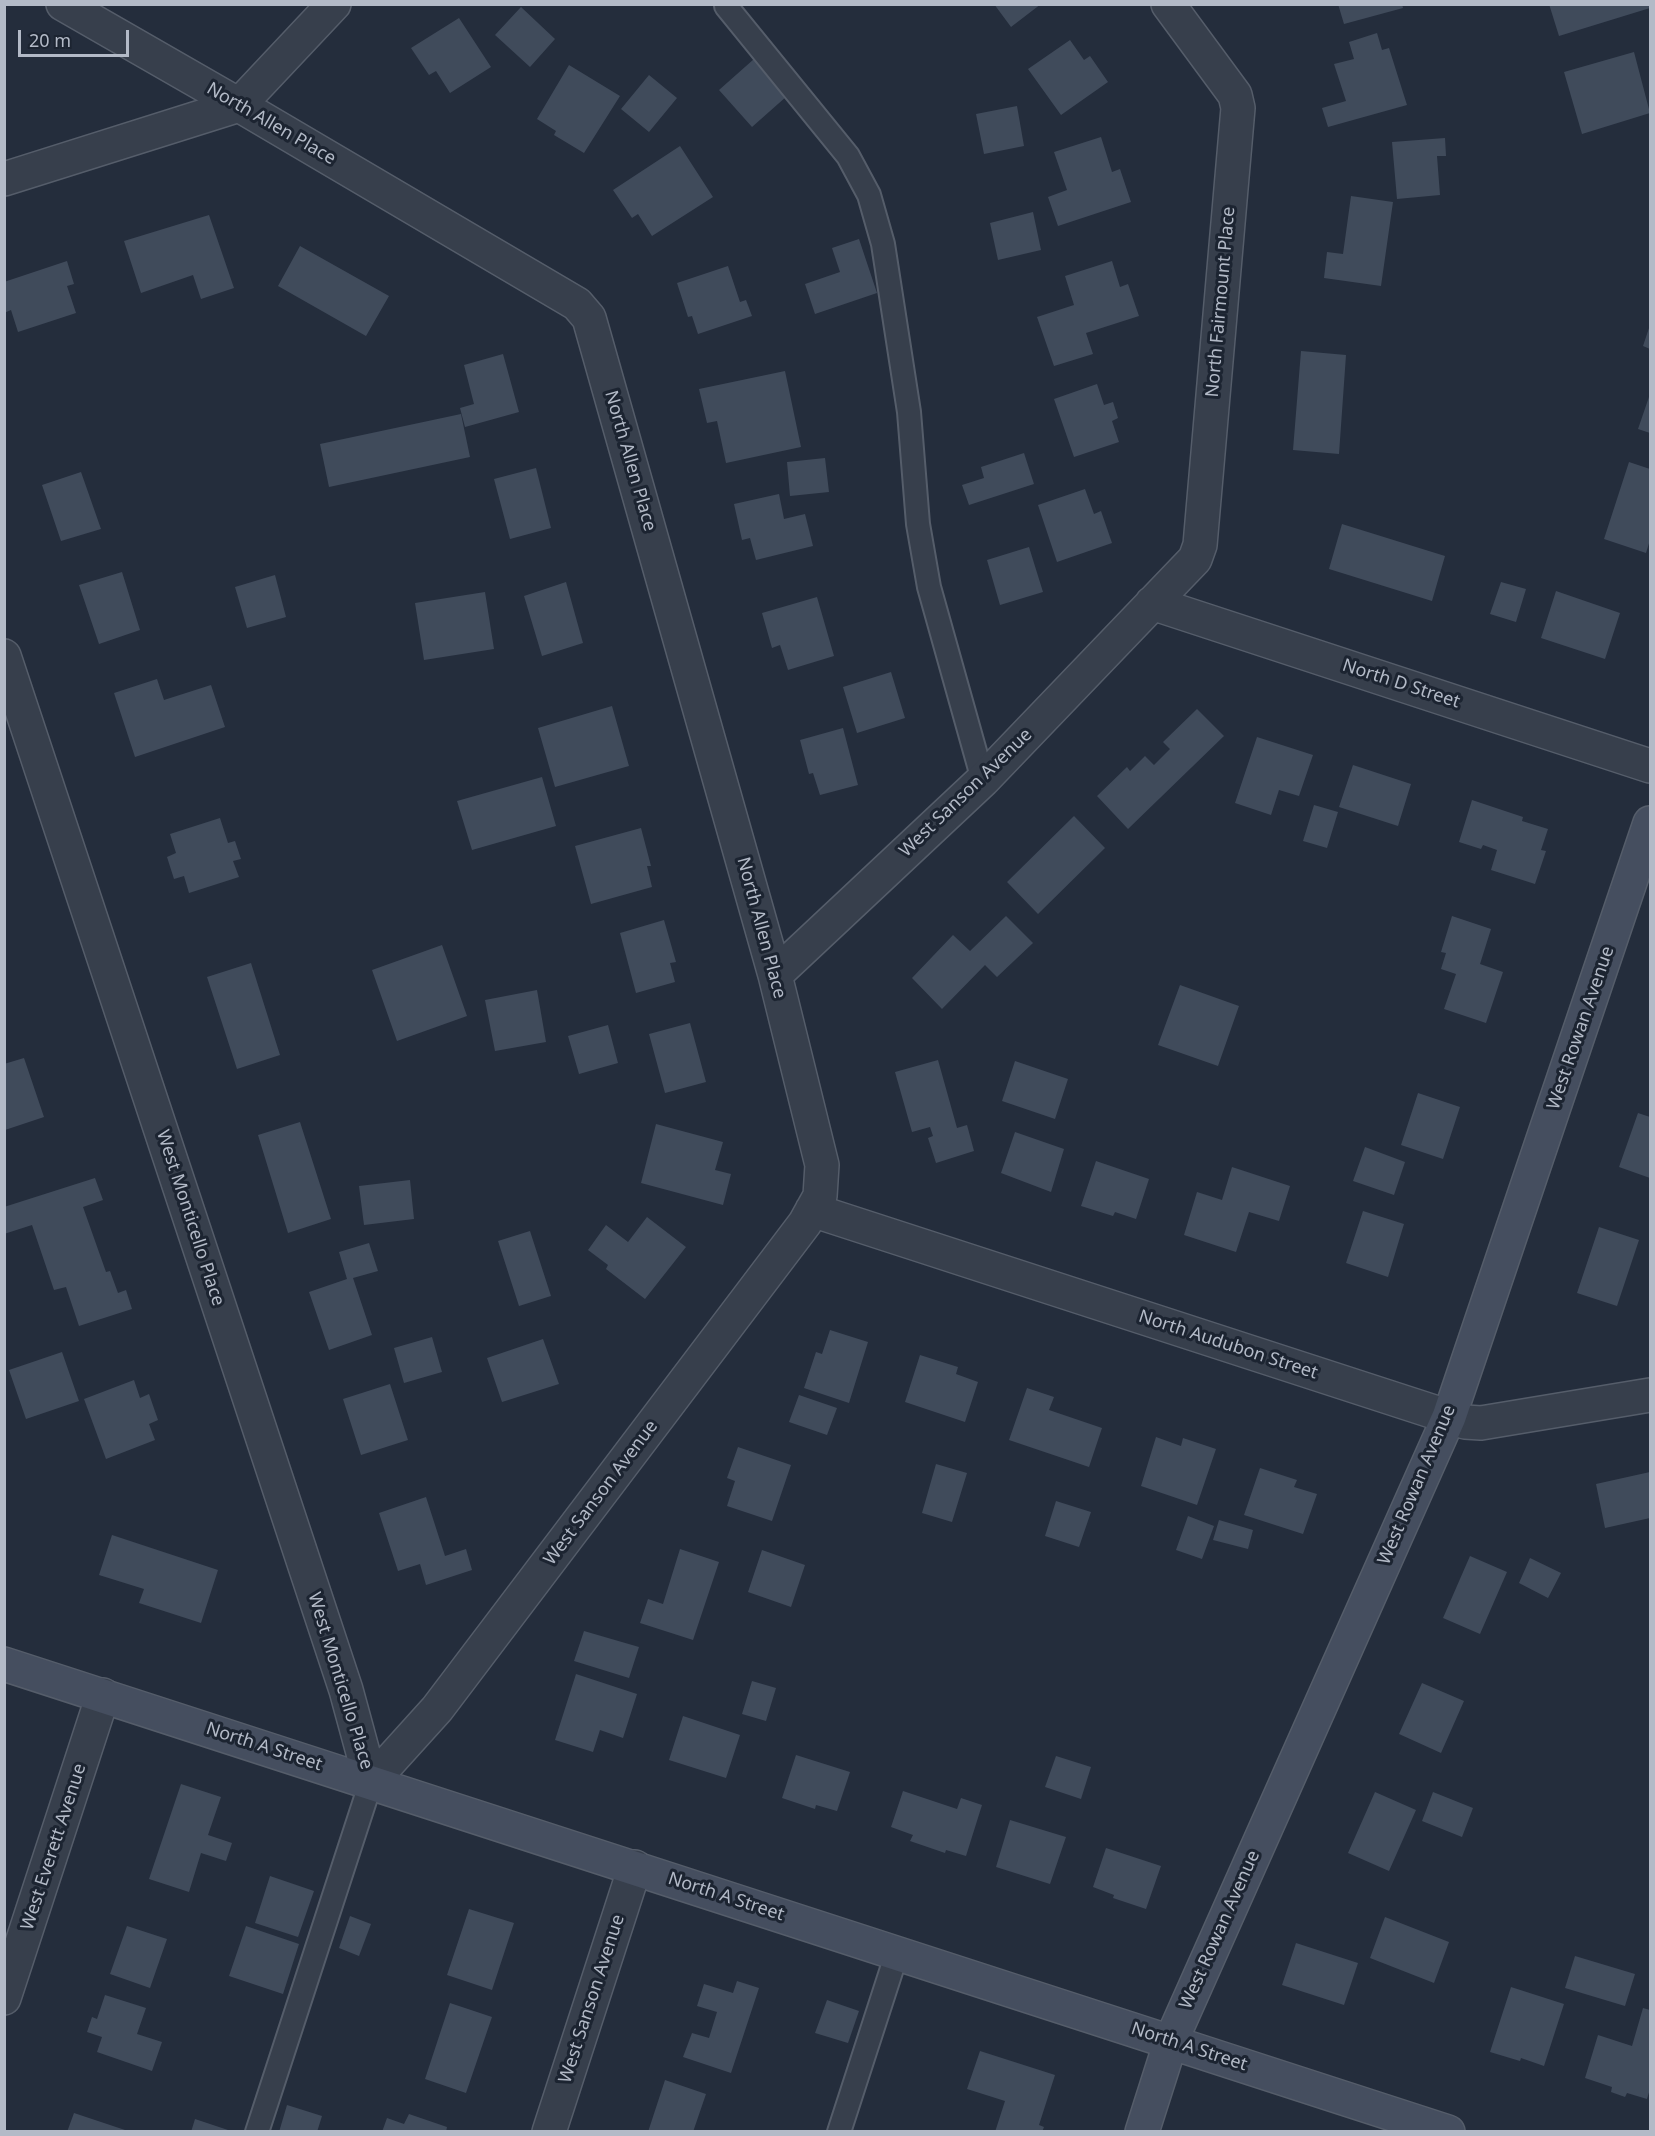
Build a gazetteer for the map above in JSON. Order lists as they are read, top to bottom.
{
  "streets": {
    "street": [
      "North Allen Place",
      "North Fairmount Place",
      "North D Street",
      "West Sanson Avenue",
      "West Rowan Avenue",
      "West Monticello Place",
      "North Audubon Street",
      "North A Street",
      "West Everett Avenue"
    ]
  },
  "crossings": [
    ["North Allen Place", "West Sanson Avenue"],
    ["North Allen Place", "North Audubon Street"],
    ["North Fairmount Place", "North D Street"],
    ["North Fairmount Place", "West Sanson Avenue"],
    ["North D Street", "West Sanson Avenue"],
    ["West Sanson Avenue", "West Monticello Place"],
    ["West Sanson Avenue", "North Audubon Street"],
    ["West Sanson Avenue", "North A Street"],
    ["West Rowan Avenue", "North Audubon Street"],
    ["West Rowan Avenue", "North A Street"],
    ["West Monticello Place", "North A Street"],
    ["North A Street", "West Everett Avenue"]
  ],
  "scale_bar": "20 m"
}
